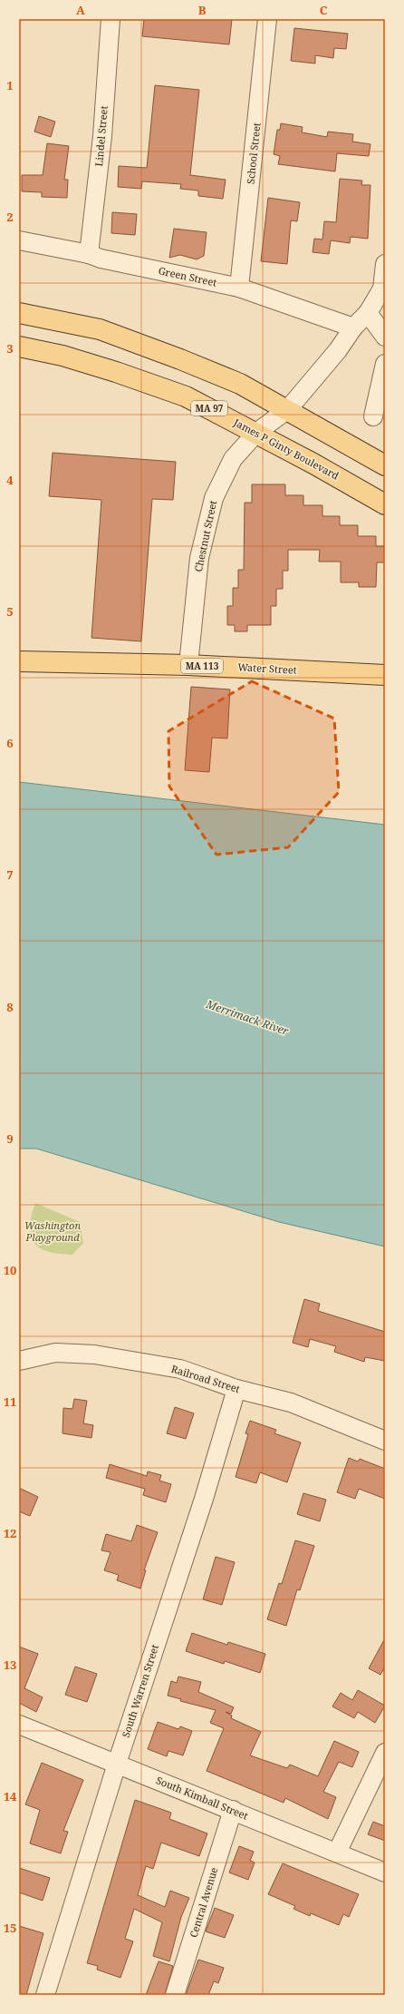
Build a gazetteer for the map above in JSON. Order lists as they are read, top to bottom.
{
  "streets": {
    "main road": [
      "MA 97",
      "James P Ginty Boulevard",
      "MA 113",
      "Water Street"
    ],
    "street": [
      "Lindel Street",
      "School Street",
      "Green Street",
      "Chestnut Street",
      "Railroad Street",
      "South Warren Street",
      "South Kimball Street",
      "Central Avenue"
    ]
  },
  "crossings": [
    ["Lindel Street", "Green Street"],
    ["School Street", "Green Street"],
    ["Green Street", "Chestnut Street"],
    ["James P Ginty Boulevard", "Chestnut Street"],
    ["Chestnut Street", "Water Street"],
    ["Railroad Street", "South Warren Street"],
    ["South Warren Street", "South Kimball Street"],
    ["South Kimball Street", "Central Avenue"]
  ],
  "water": ["Merrimack River"],
  "parks": ["Washington Playground"],
  "grid": {
    "columns": ["A", "B", "C"],
    "rows": [
      "1",
      "2",
      "3",
      "4",
      "5",
      "6",
      "7",
      "8",
      "9",
      "10",
      "11",
      "12",
      "13",
      "14",
      "15"
    ]
  }
}
